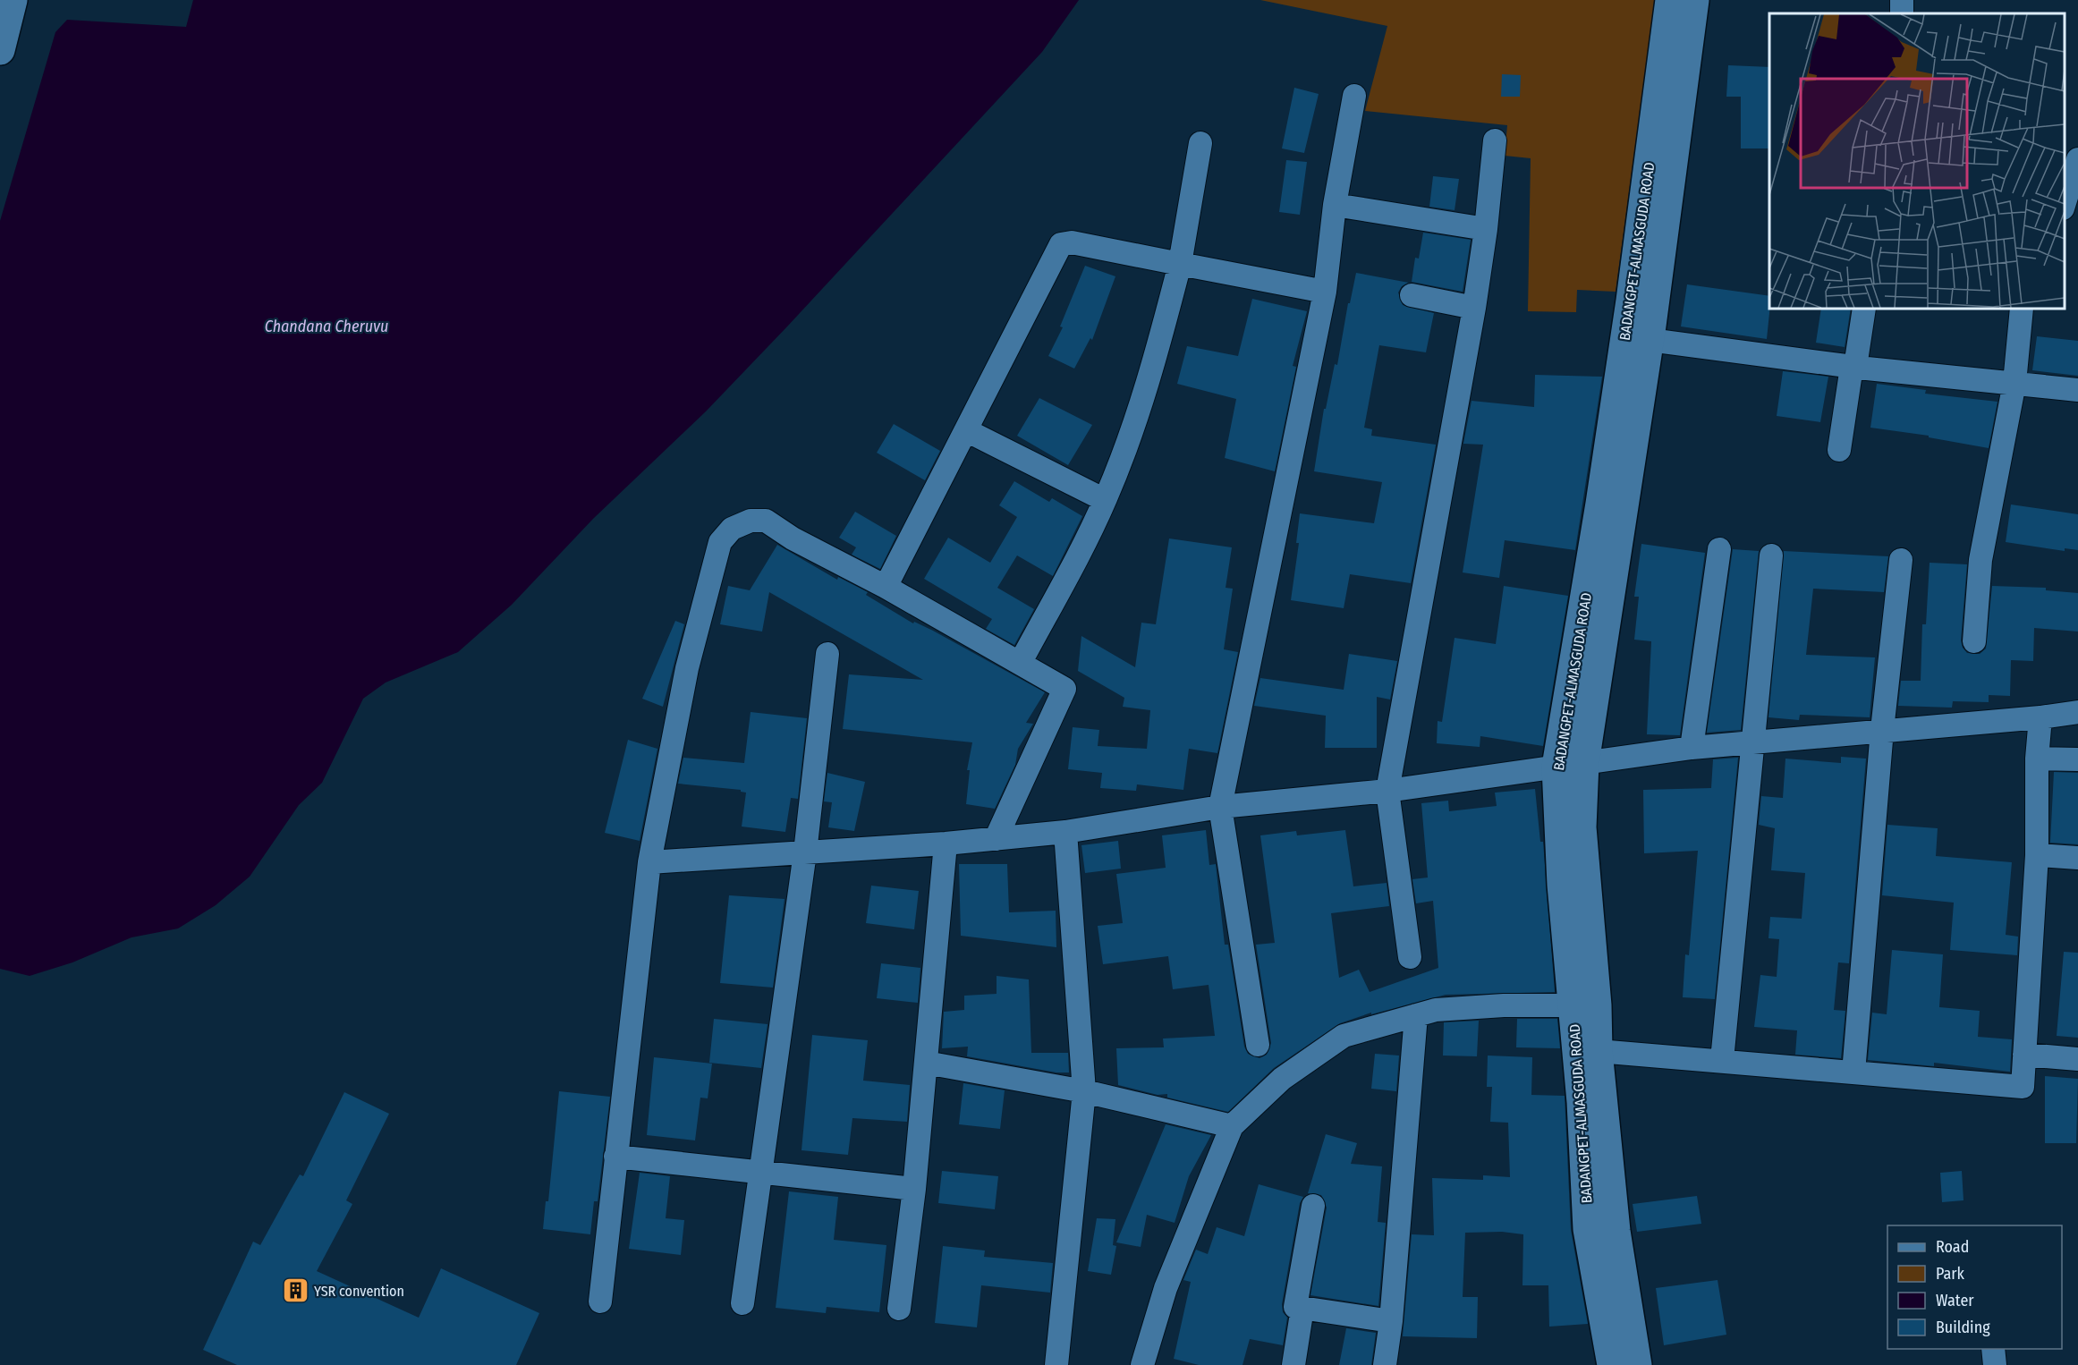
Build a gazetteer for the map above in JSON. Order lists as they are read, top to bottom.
{
  "streets": {
    "street": ["BADANGPET-ALMASGUDA ROAD"]
  },
  "water": ["Chandana Cheruvu"],
  "places": {
    "building": ["YSR convention"]
  },
  "legend": [
    "Road",
    "Park",
    "Water",
    "Building"
  ]
}
